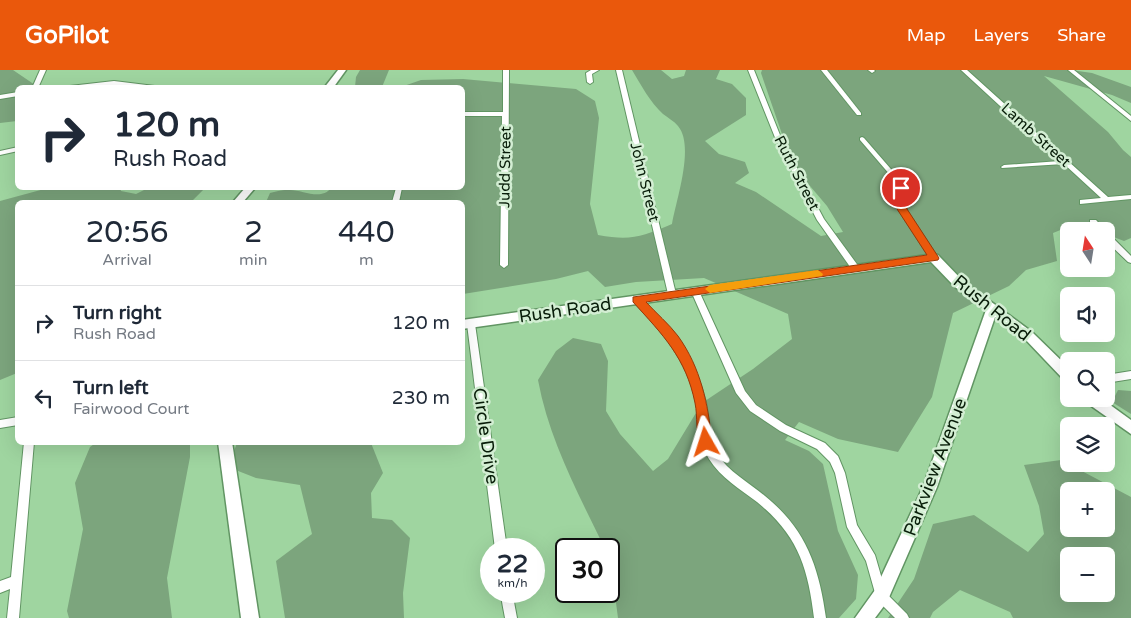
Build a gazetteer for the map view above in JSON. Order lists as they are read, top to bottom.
{
  "streets": {
    "street": [
      "Lamb Street",
      "Judd Street",
      "Ruth Street",
      "John Street",
      "Rush Road",
      "Circle Drive",
      "Parkview Avenue"
    ]
  },
  "crossings": [
    ["Ruth Street", "Rush Road"],
    ["John Street", "Rush Road"],
    ["Rush Road", "Circle Drive"],
    ["Rush Road", "Parkview Avenue"]
  ],
  "north": "top",
  "page": {
    "header": "GoPilot",
    "nav": ["Map", "Layers", "Share"],
    "turn": ["120 m", "Rush Road"],
    "eta": [
      "20:56",
      "Arrival",
      "2",
      "min",
      "440",
      "m"
    ],
    "map_buttons": ["+", "−"],
    "list": [
      {
        "name": "Turn right",
        "note": "Rush Road",
        "value": "120 m"
      },
      {
        "name": "Turn left",
        "note": "Fairwood Court",
        "value": "230 m"
      }
    ],
    "speed": "22 km/h",
    "limit": "30"
  }
}
